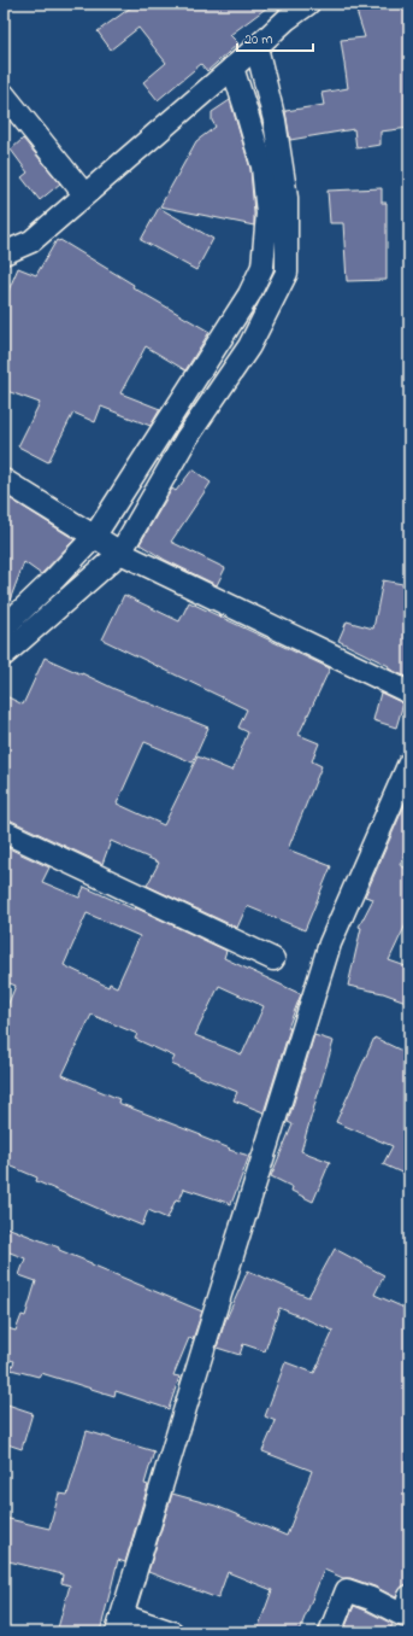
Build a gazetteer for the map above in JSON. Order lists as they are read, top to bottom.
{
  "scale_bar": "20 m"
}
